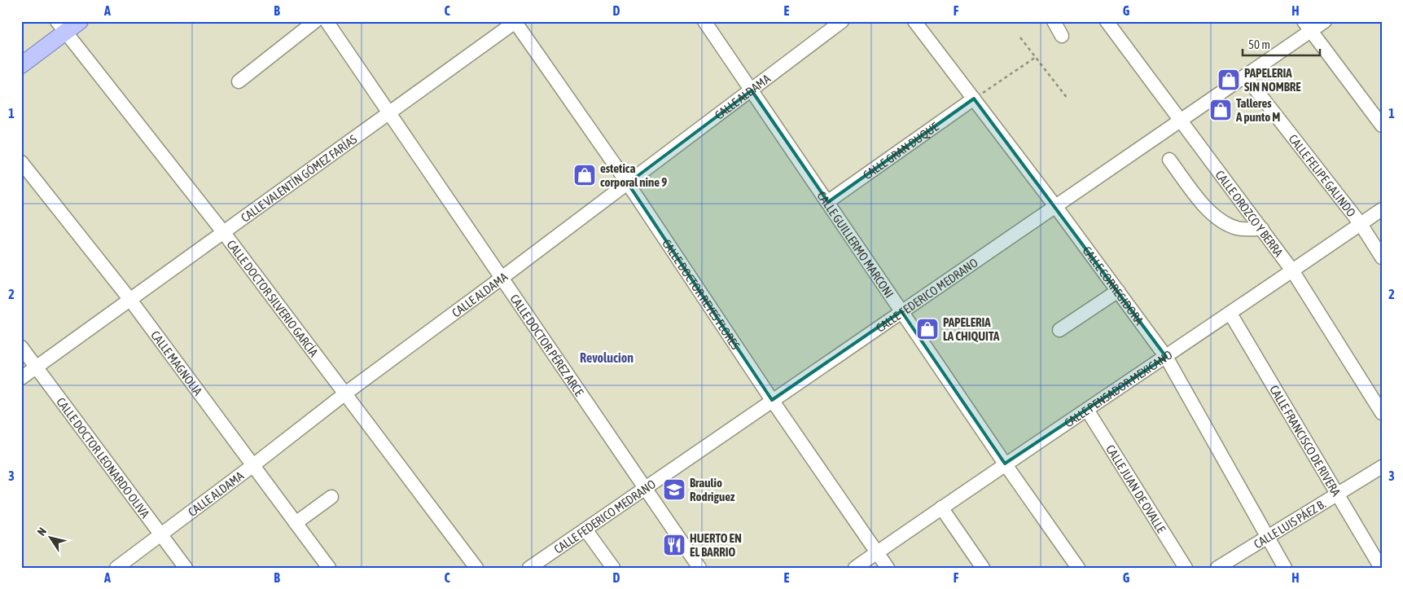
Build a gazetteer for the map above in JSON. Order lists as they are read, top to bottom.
{
  "streets": {
    "street": [
      "CALLE ALDAMA",
      "CALLE GRAN DUQUE",
      "CALLE FELIPE GALINDO",
      "CALLE VALENTÍN GÓMEZ FARÍAS",
      "CALLE OROZCO Y BERRA",
      "CALLE GUILLERMO MARCONI",
      "CALLE CORREGIDORA",
      "CALLE DOCTOR REYES FLORES",
      "CALLE FEDERICO MEDRANO",
      "CALLE DOCTOR SILVERIO GARCÍA",
      "CALLE DOCTOR PÉREZ ARCE",
      "CALLE MAGNOLIA",
      "CALLE PENSADOR MEXICANO",
      "CALLE FRANCISCO DE RIVERA",
      "CALLE DOCTOR LEONARDO OLIVA",
      "CALLE JUAN DE OVALLE",
      "CALLE LUIS PÁEZ B."
    ]
  },
  "crossings": [
    ["CALLE ALDAMA", "CALLE GUILLERMO MARCONI"],
    ["CALLE ALDAMA", "CALLE DOCTOR REYES FLORES"],
    ["CALLE ALDAMA", "CALLE DOCTOR SILVERIO GARCÍA"],
    ["CALLE ALDAMA", "CALLE DOCTOR PÉREZ ARCE"],
    ["CALLE ALDAMA", "CALLE MAGNOLIA"],
    ["CALLE ALDAMA", "CALLE DOCTOR LEONARDO OLIVA"],
    ["CALLE GRAN DUQUE", "CALLE GUILLERMO MARCONI"],
    ["CALLE GRAN DUQUE", "CALLE CORREGIDORA"],
    ["CALLE FELIPE GALINDO", "CALLE FEDERICO MEDRANO"],
    ["CALLE FELIPE GALINDO", "CALLE PENSADOR MEXICANO"],
    ["CALLE VALENTÍN GÓMEZ FARÍAS", "CALLE DOCTOR REYES FLORES"],
    ["CALLE VALENTÍN GÓMEZ FARÍAS", "CALLE DOCTOR SILVERIO GARCÍA"],
    ["CALLE VALENTÍN GÓMEZ FARÍAS", "CALLE DOCTOR PÉREZ ARCE"],
    ["CALLE VALENTÍN GÓMEZ FARÍAS", "CALLE MAGNOLIA"],
    ["CALLE VALENTÍN GÓMEZ FARÍAS", "CALLE DOCTOR LEONARDO OLIVA"],
    ["CALLE OROZCO Y BERRA", "CALLE FEDERICO MEDRANO"],
    ["CALLE OROZCO Y BERRA", "CALLE PENSADOR MEXICANO"],
    ["CALLE GUILLERMO MARCONI", "CALLE FEDERICO MEDRANO"],
    ["CALLE GUILLERMO MARCONI", "CALLE PENSADOR MEXICANO"],
    ["CALLE CORREGIDORA", "CALLE FEDERICO MEDRANO"],
    ["CALLE CORREGIDORA", "CALLE PENSADOR MEXICANO"],
    ["CALLE CORREGIDORA", "CALLE LUIS PÁEZ B."],
    ["CALLE DOCTOR REYES FLORES", "CALLE FEDERICO MEDRANO"],
    ["CALLE DOCTOR REYES FLORES", "CALLE PENSADOR MEXICANO"],
    ["CALLE FEDERICO MEDRANO", "CALLE DOCTOR PÉREZ ARCE"],
    ["CALLE PENSADOR MEXICANO", "CALLE FRANCISCO DE RIVERA"],
    ["CALLE PENSADOR MEXICANO", "CALLE JUAN DE OVALLE"],
    ["CALLE FRANCISCO DE RIVERA", "CALLE LUIS PÁEZ B."]
  ],
  "districts": ["Revolucion"],
  "places": {
    "shop": [
      "PAPELERIA SIN NOMBRE",
      "Talleres A punto M",
      "estetica corporal nine 9",
      "PAPELERIA LA CHIQUITA"
    ],
    "school or university": ["Braulio Rodriguez"],
    "restaurant": ["HUERTO EN EL BARRIO"]
  },
  "scale_bar": "50 m",
  "north": "top left",
  "grid": {
    "columns": [
      "A",
      "B",
      "C",
      "D",
      "E",
      "F",
      "G",
      "H"
    ],
    "rows": ["1", "2", "3"]
  }
}
